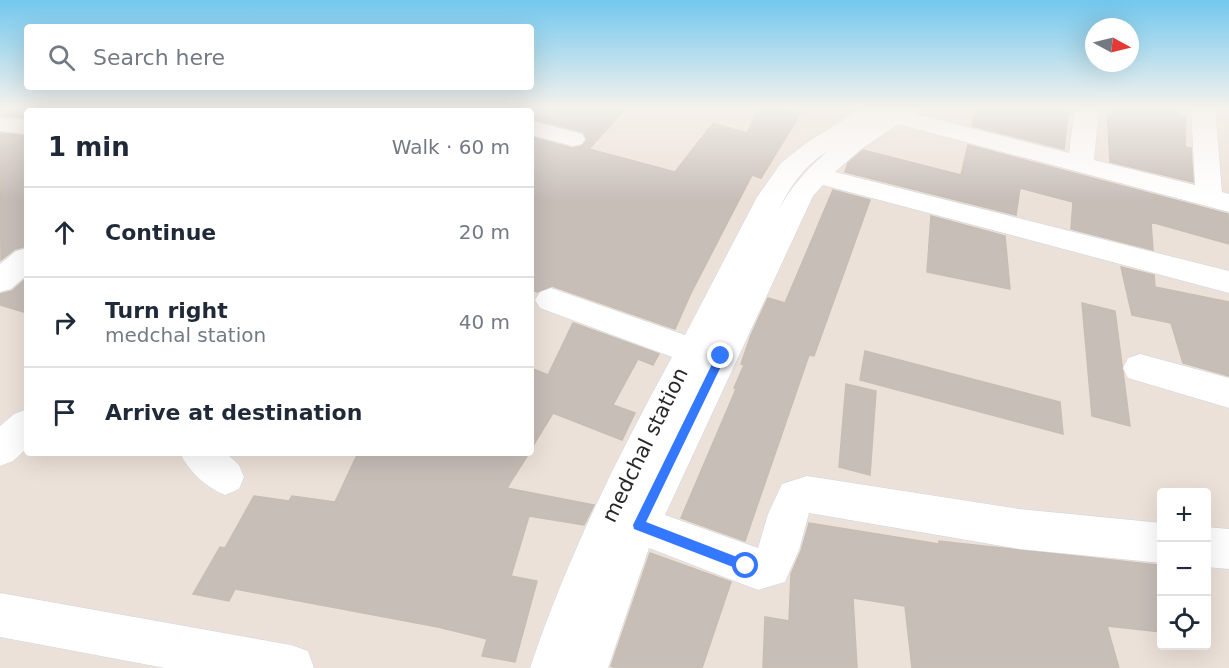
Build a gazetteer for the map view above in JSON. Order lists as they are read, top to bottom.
{
  "streets": {
    "street": ["medchal station"]
  },
  "north": "right",
  "page": {
    "search": "Search here",
    "heading": ["1 min", "Walk · 60 m"],
    "list": [
      ["Continue", "20 m"],
      ["Turn right", "medchal station", "40 m"],
      "Arrive at destination"
    ],
    "map_buttons": ["+", "−"]
  }
}
